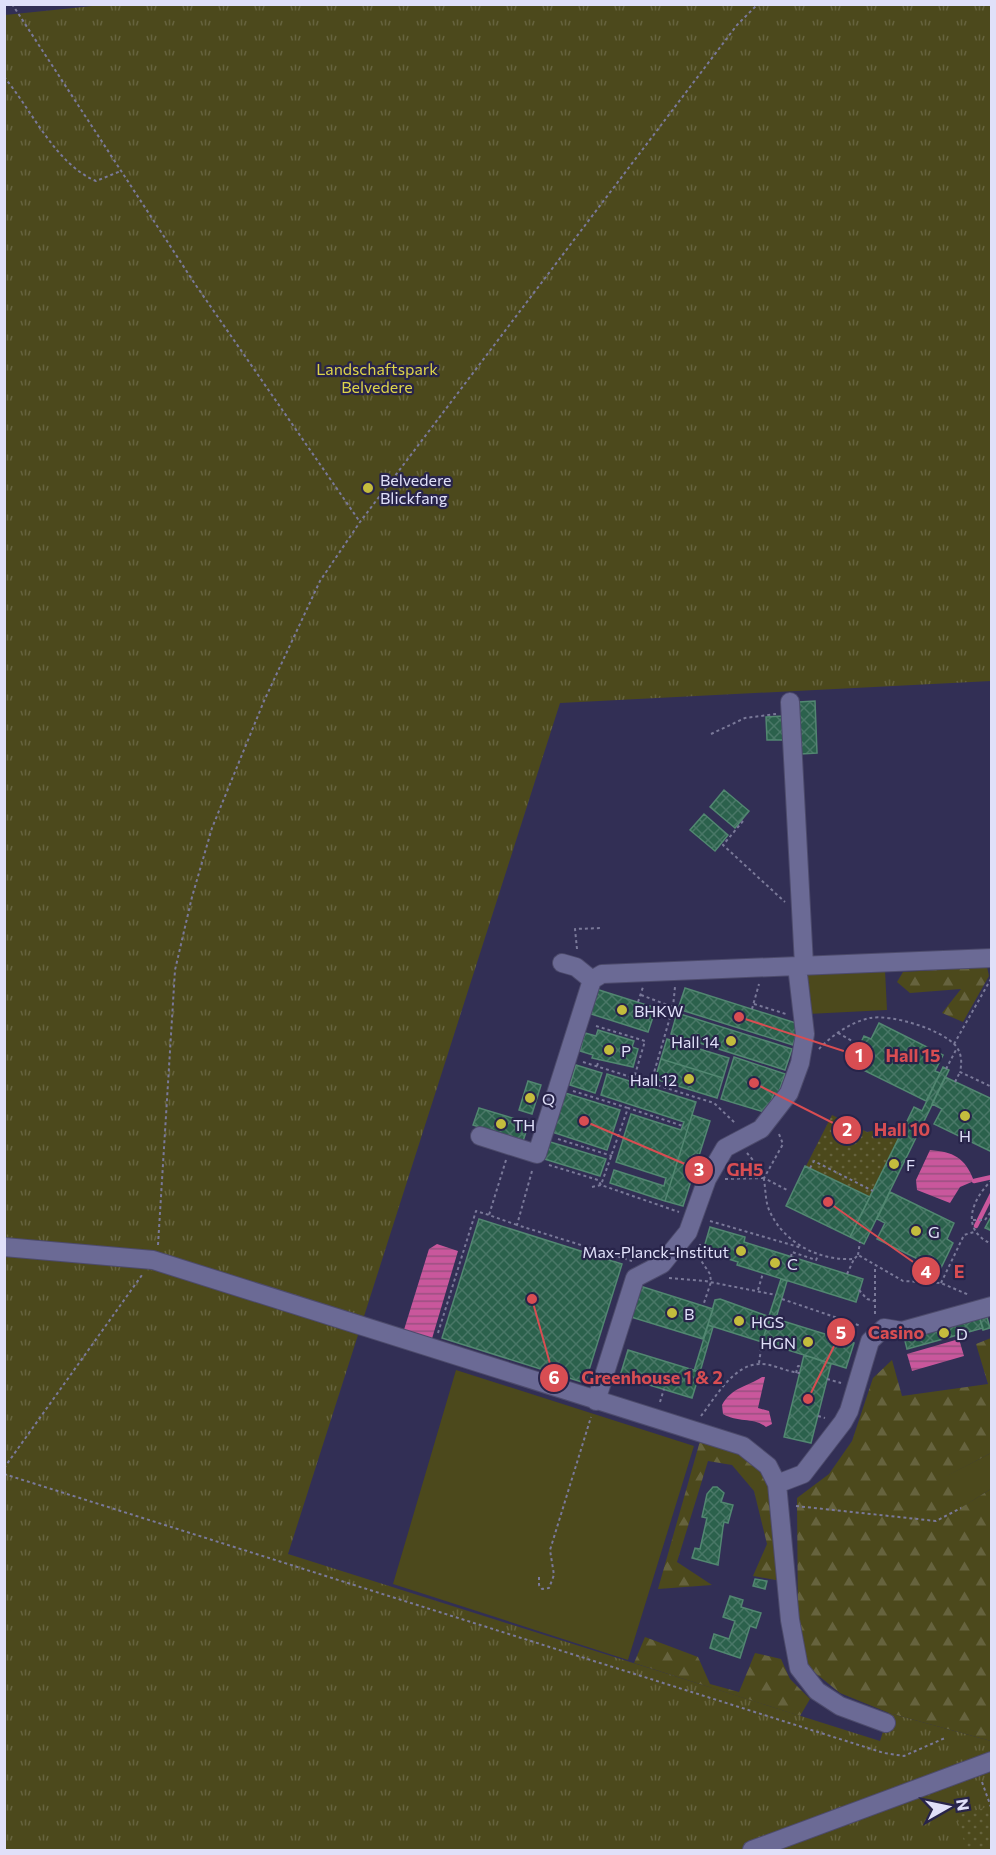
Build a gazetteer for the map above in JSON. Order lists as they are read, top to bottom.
{
  "parks": ["Landschaftspark Belvedere"],
  "places": [
    "Belvedere Blickfang",
    "BHKW",
    "Hall 15",
    "Hall 14",
    "P",
    "Hall 12",
    "Hall 10",
    "Q",
    "H",
    "GH5",
    "TH",
    "F",
    "E",
    "G",
    "Max-Planck-Institut",
    "C",
    "Greenhouse 1 & 2",
    "B",
    "HGS",
    "D",
    "HGN",
    "Casino"
  ],
  "north": "right"
}
